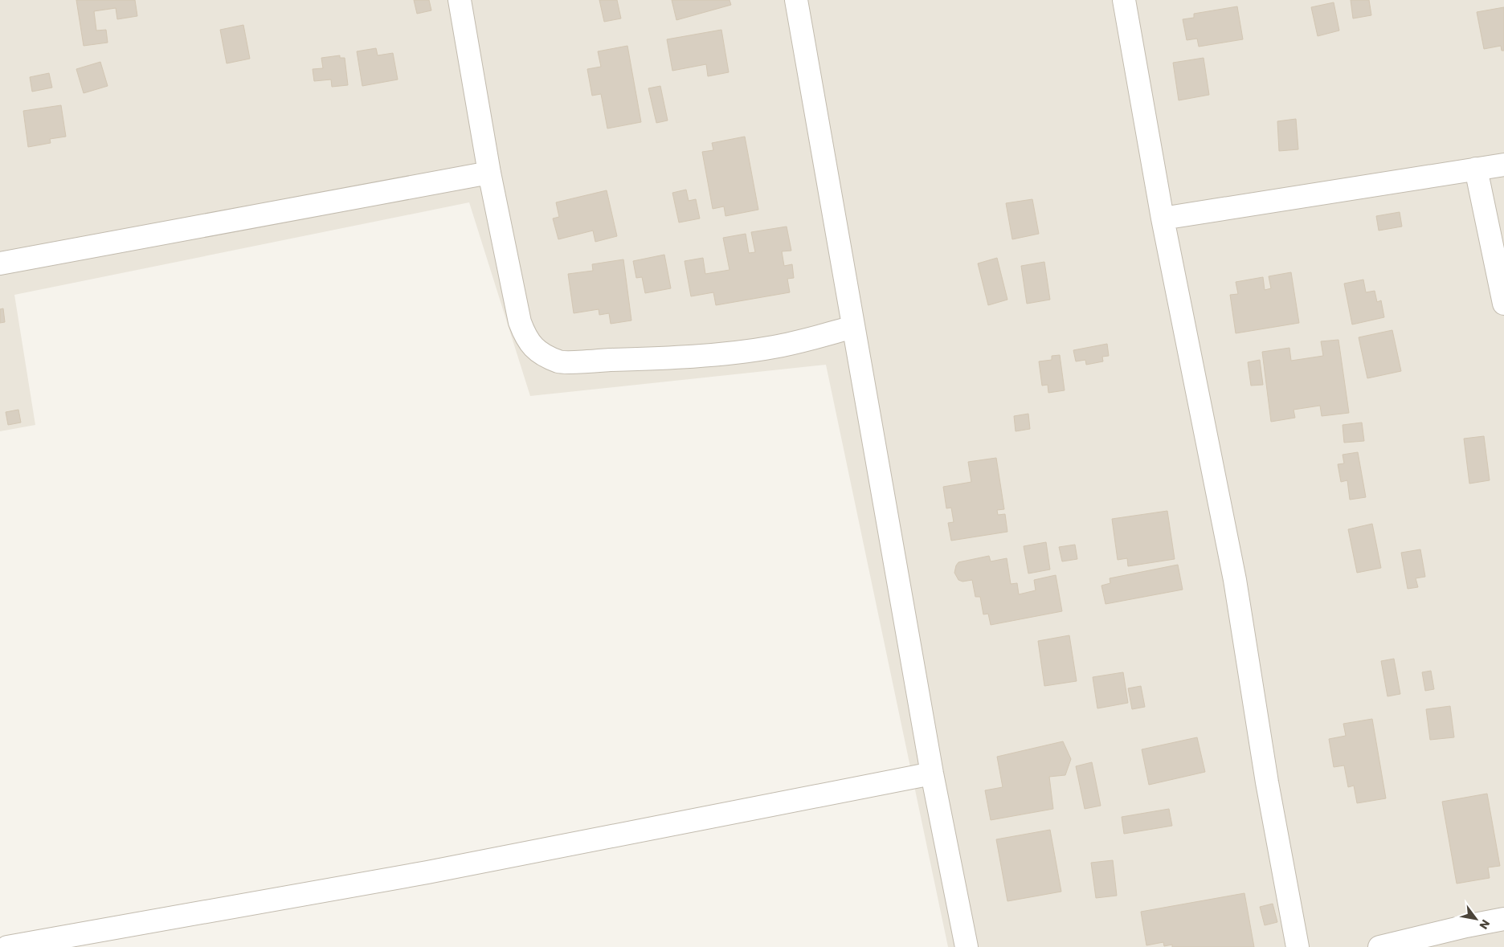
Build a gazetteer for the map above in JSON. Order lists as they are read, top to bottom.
{
  "north": "bottom right"
}
